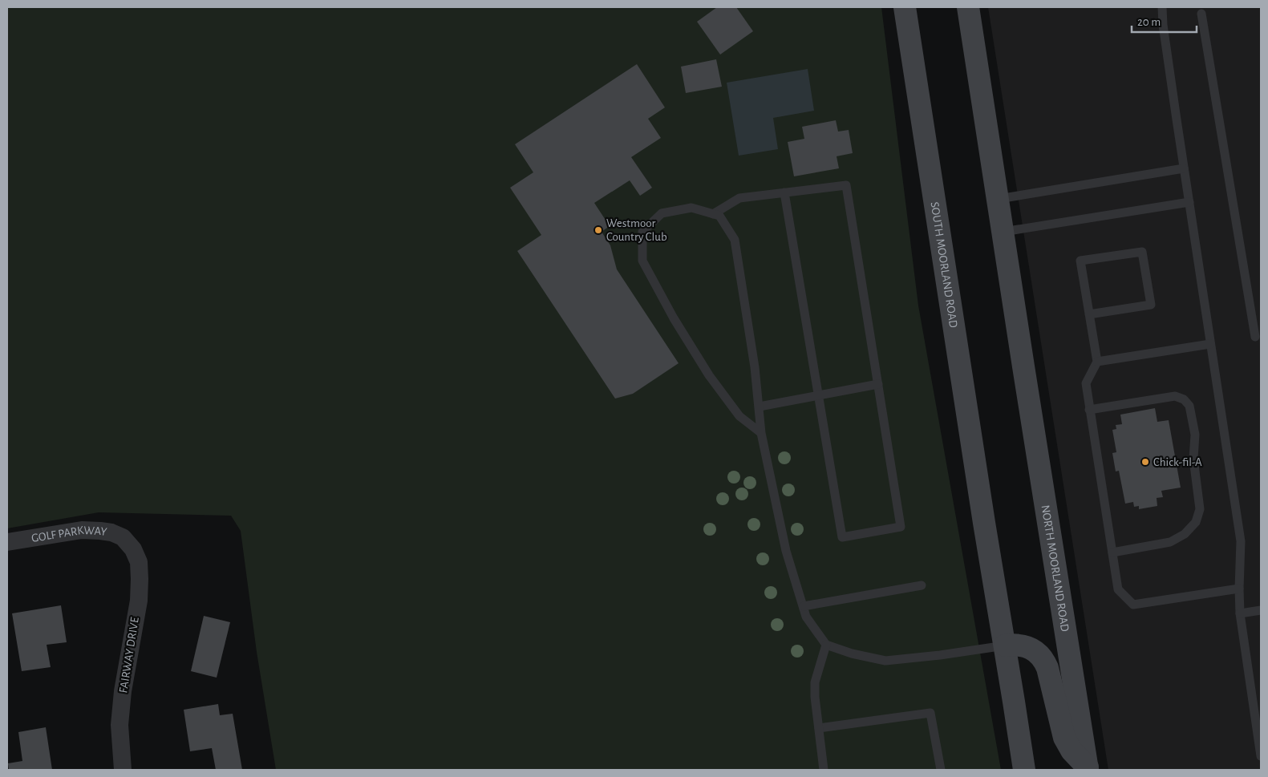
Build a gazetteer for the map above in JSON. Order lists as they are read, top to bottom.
{
  "streets": {
    "main road": ["SOUTH MOORLAND ROAD", "NORTH MOORLAND ROAD"],
    "street": ["GOLF PARKWAY", "FAIRWAY DRIVE"]
  },
  "crossings": [
    ["GOLF PARKWAY", "FAIRWAY DRIVE"]
  ],
  "places": ["Westmoor Country Club", "Chick-fil-A"],
  "scale_bar": "20 m"
}
